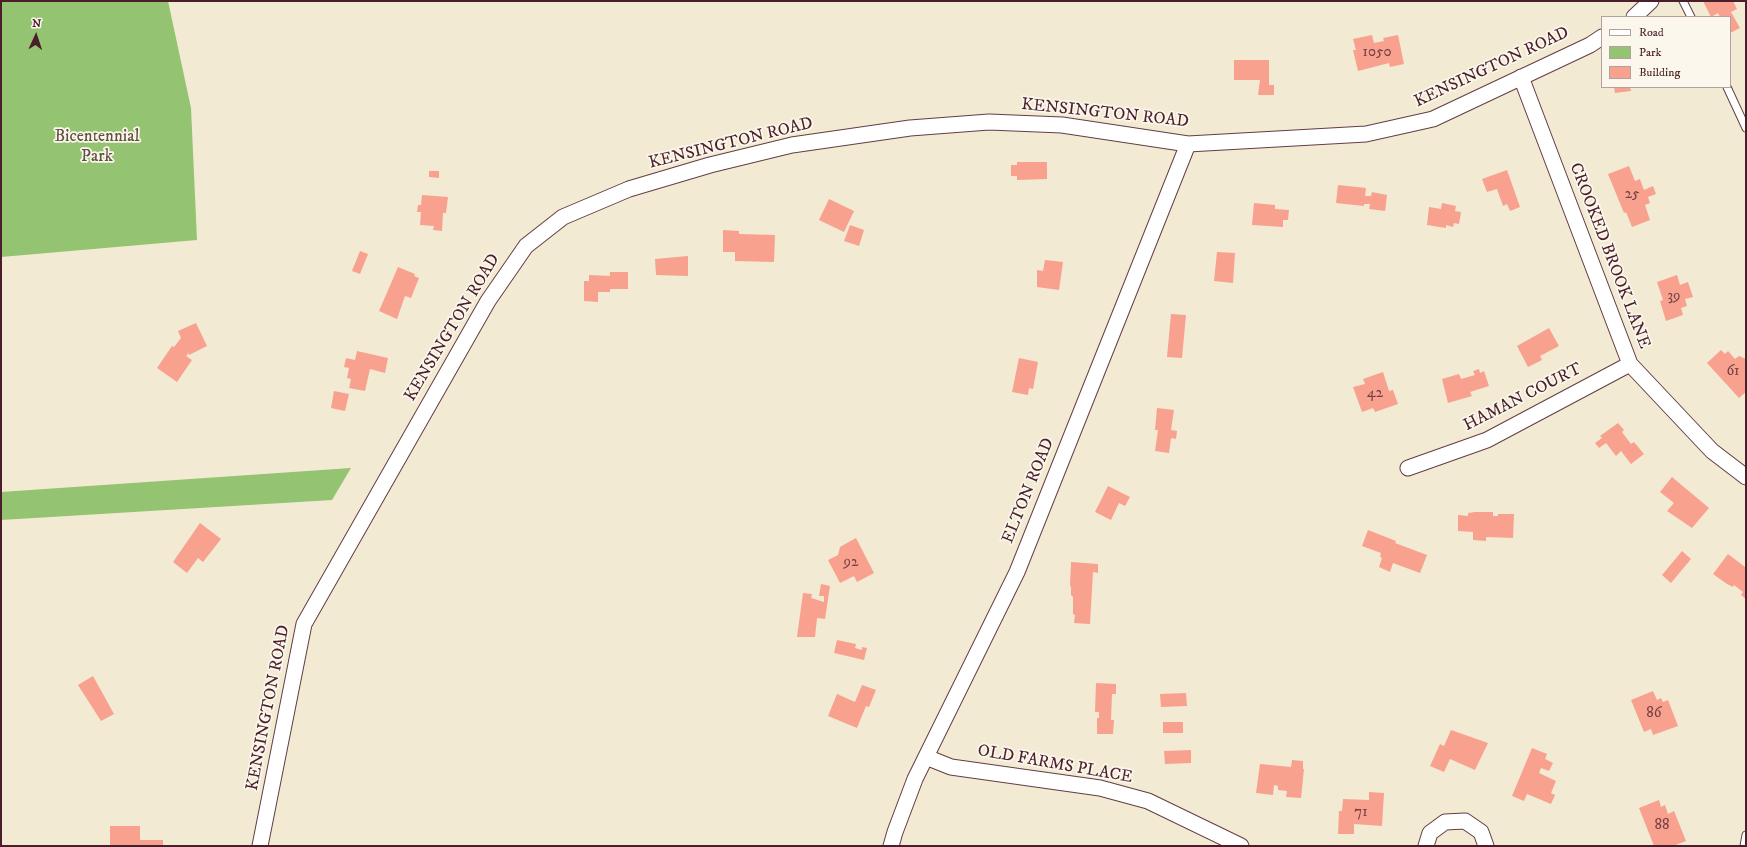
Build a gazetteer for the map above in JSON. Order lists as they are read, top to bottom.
{
  "streets": {
    "street": [
      "KENSINGTON ROAD",
      "CROOKED BROOK LANE",
      "HAMAN COURT",
      "ELTON ROAD",
      "OLD FARMS PLACE"
    ]
  },
  "crossings": [
    ["KENSINGTON ROAD", "CROOKED BROOK LANE"],
    ["KENSINGTON ROAD", "ELTON ROAD"],
    ["CROOKED BROOK LANE", "HAMAN COURT"],
    ["ELTON ROAD", "OLD FARMS PLACE"]
  ],
  "parks": ["Bicentennial Park"],
  "house_numbers": [
    "1050",
    "25",
    "39",
    "61",
    "42",
    "92",
    "86",
    "71",
    "88"
  ],
  "legend": ["Road", "Park", "Building"],
  "north": "top"
}
